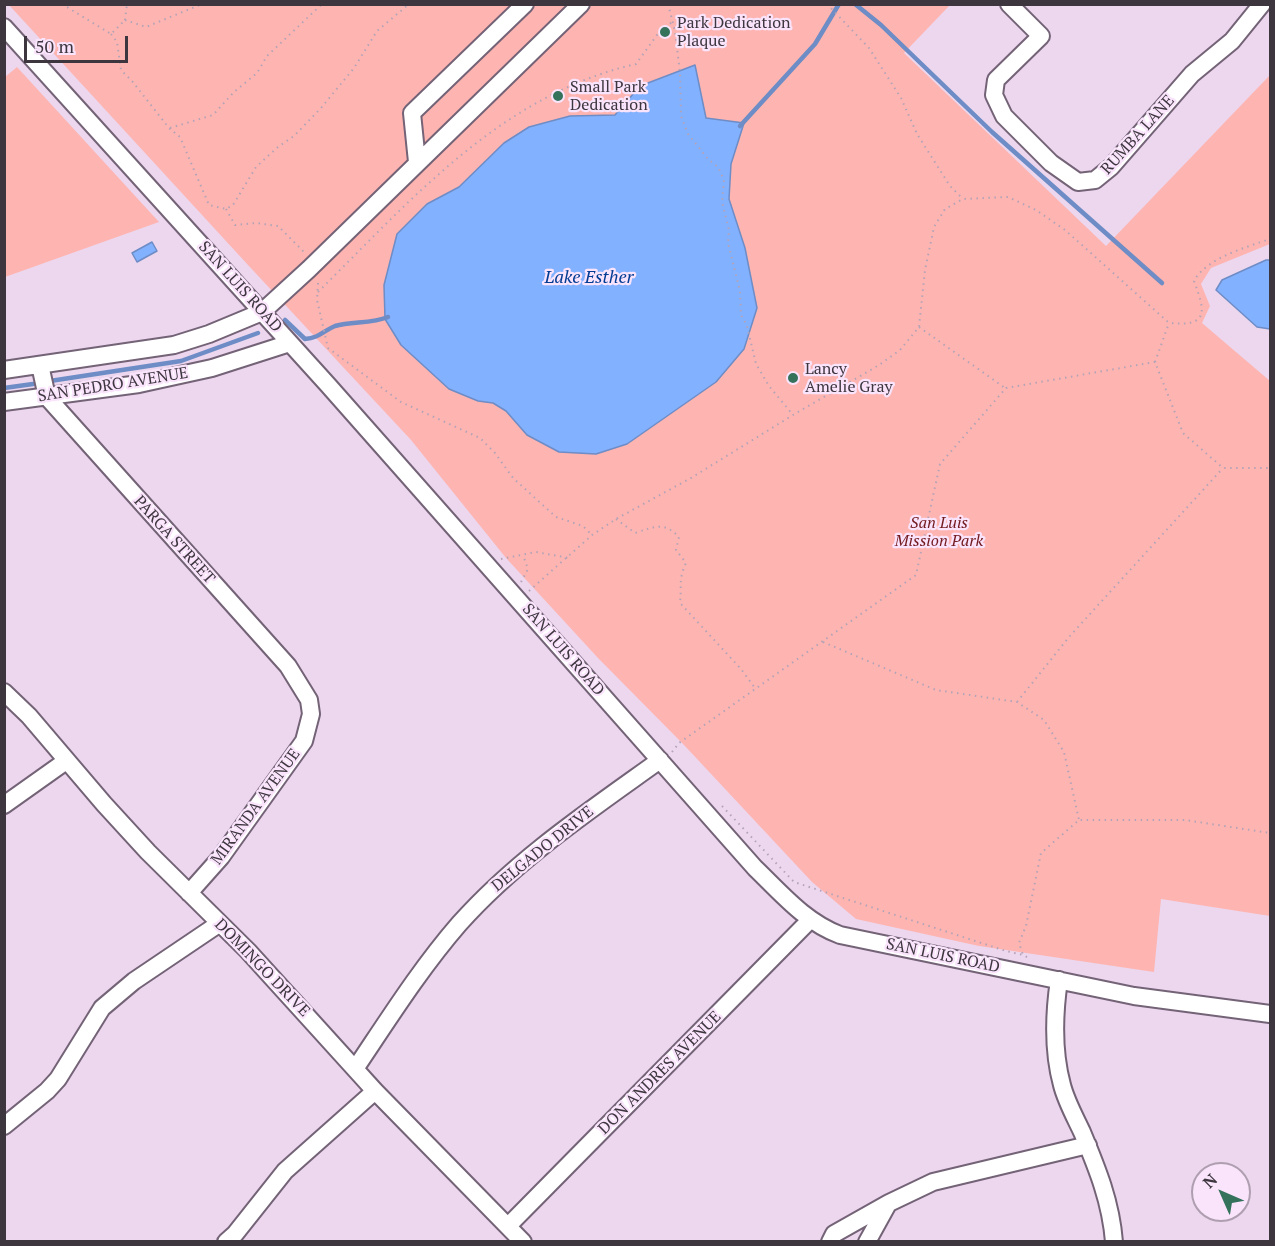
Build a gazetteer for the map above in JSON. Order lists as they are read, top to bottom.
{
  "streets": {
    "street": [
      "RUMBA LANE",
      "SAN LUIS ROAD",
      "SAN PEDRO AVENUE",
      "PARGA STREET",
      "MIRANDA AVENUE",
      "DELGADO DRIVE",
      "DOMINGO DRIVE",
      "DON ANDRES AVENUE"
    ]
  },
  "crossings": [
    ["SAN LUIS ROAD", "SAN PEDRO AVENUE"],
    ["SAN LUIS ROAD", "DELGADO DRIVE"],
    ["SAN LUIS ROAD", "DON ANDRES AVENUE"],
    ["SAN PEDRO AVENUE", "PARGA STREET"],
    ["PARGA STREET", "MIRANDA AVENUE"],
    ["MIRANDA AVENUE", "DOMINGO DRIVE"],
    ["DELGADO DRIVE", "DOMINGO DRIVE"],
    ["DOMINGO DRIVE", "DON ANDRES AVENUE"]
  ],
  "water": ["Lake Esther"],
  "parks": ["San Luis Mission Park"],
  "places": ["Park Dedication Plaque", "Small Park Dedication", "Lancy Amelie Gray"],
  "scale_bar": "50 m",
  "north": "top left"
}
